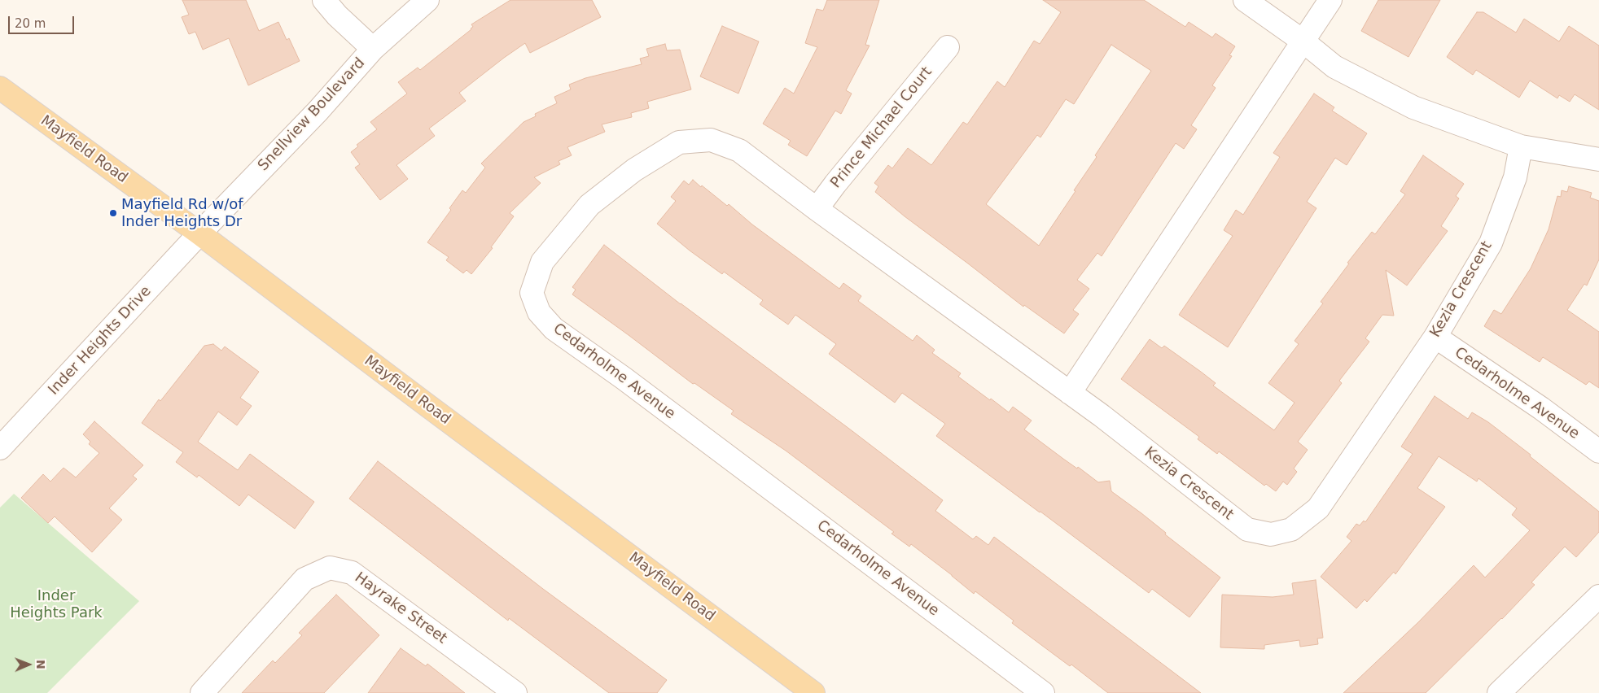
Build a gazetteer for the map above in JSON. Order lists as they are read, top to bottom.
{
  "streets": {
    "main road": ["Mayfield Road"],
    "street": [
      "Snellview Boulevard",
      "Prince Michael Court",
      "Kezia Crescent",
      "Inder Heights Drive",
      "Cedarholme Avenue",
      "Hayrake Street"
    ]
  },
  "crossings": [
    ["Snellview Boulevard", "Mayfield Road"],
    ["Snellview Boulevard", "Inder Heights Drive"],
    ["Prince Michael Court", "Cedarholme Avenue"],
    ["Mayfield Road", "Inder Heights Drive"],
    ["Kezia Crescent", "Cedarholme Avenue"]
  ],
  "parks": ["Inder Heights Park"],
  "places": ["Mayfield Rd w/of Inder Heights Dr"],
  "scale_bar": "20 m",
  "north": "right"
}
